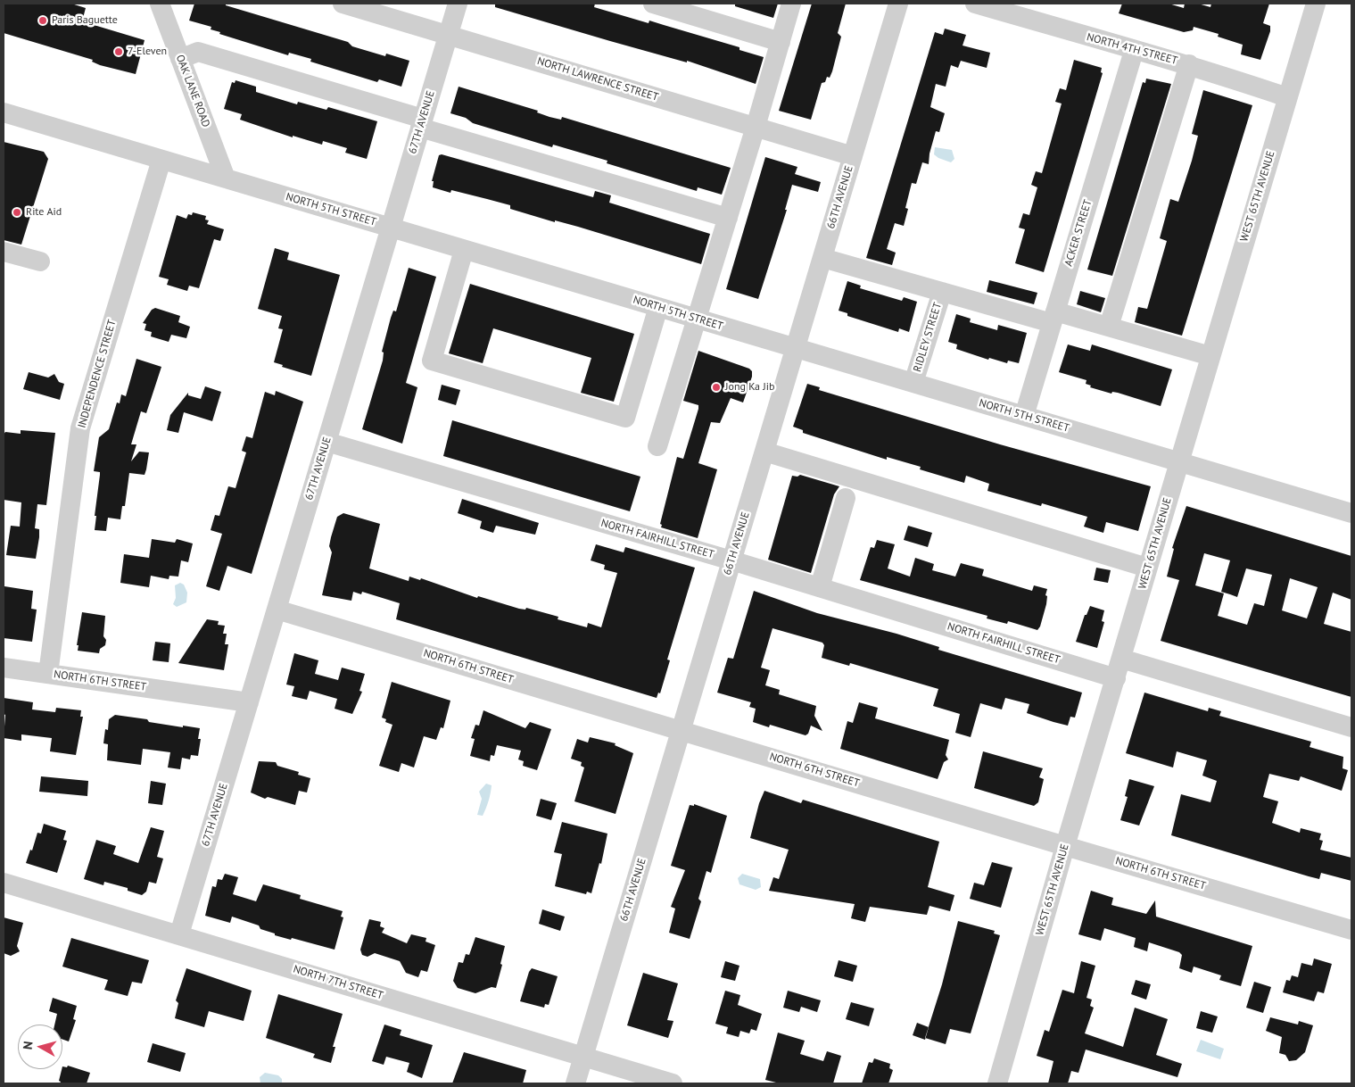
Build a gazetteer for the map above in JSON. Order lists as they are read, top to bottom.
{
  "streets": {
    "street": [
      "NORTH 4TH STREET",
      "NORTH LAWRENCE STREET",
      "OAK LANE ROAD",
      "67TH AVENUE",
      "WEST 65TH AVENUE",
      "66TH AVENUE",
      "NORTH 5TH STREET",
      "ACKER STREET",
      "RIDLEY STREET",
      "INDEPENDENCE STREET",
      "NORTH FAIRHILL STREET",
      "NORTH 6TH STREET",
      "NORTH 7TH STREET"
    ]
  },
  "crossings": [
    ["NORTH 4TH STREET", "WEST 65TH AVENUE"],
    ["NORTH 4TH STREET", "ACKER STREET"],
    ["NORTH LAWRENCE STREET", "67TH AVENUE"],
    ["NORTH LAWRENCE STREET", "66TH AVENUE"],
    ["OAK LANE ROAD", "NORTH 5TH STREET"],
    ["67TH AVENUE", "NORTH 5TH STREET"],
    ["67TH AVENUE", "NORTH FAIRHILL STREET"],
    ["67TH AVENUE", "NORTH 6TH STREET"],
    ["67TH AVENUE", "NORTH 7TH STREET"],
    ["WEST 65TH AVENUE", "NORTH 5TH STREET"],
    ["WEST 65TH AVENUE", "NORTH FAIRHILL STREET"],
    ["WEST 65TH AVENUE", "NORTH 6TH STREET"],
    ["66TH AVENUE", "NORTH 5TH STREET"],
    ["66TH AVENUE", "NORTH FAIRHILL STREET"],
    ["66TH AVENUE", "NORTH 6TH STREET"],
    ["66TH AVENUE", "NORTH 7TH STREET"],
    ["NORTH 5TH STREET", "ACKER STREET"],
    ["NORTH 5TH STREET", "RIDLEY STREET"],
    ["NORTH 5TH STREET", "INDEPENDENCE STREET"],
    ["INDEPENDENCE STREET", "NORTH 6TH STREET"]
  ],
  "places": [
    "Paris Baguette",
    "7-Eleven",
    "Rite Aid",
    "Jong Ka Jib"
  ],
  "north": "left"
}
